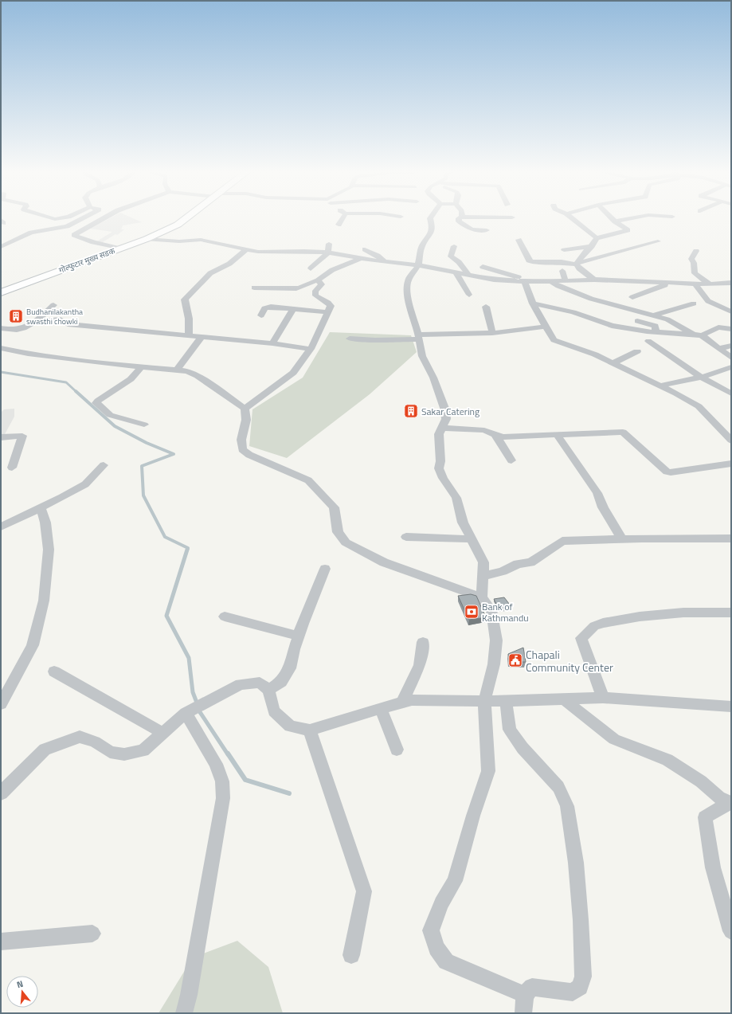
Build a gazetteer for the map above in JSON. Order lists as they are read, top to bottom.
{
  "streets": {
    "main road": ["गोल्फुटार मुख्य सडक"]
  },
  "places": {
    "building": ["Budhanilakantha swasthi chowki", "Sakar Catering"],
    "bank": ["Bank of Kathmandu"],
    "public building": ["Chapali Community Center"]
  },
  "north": "top"
}
